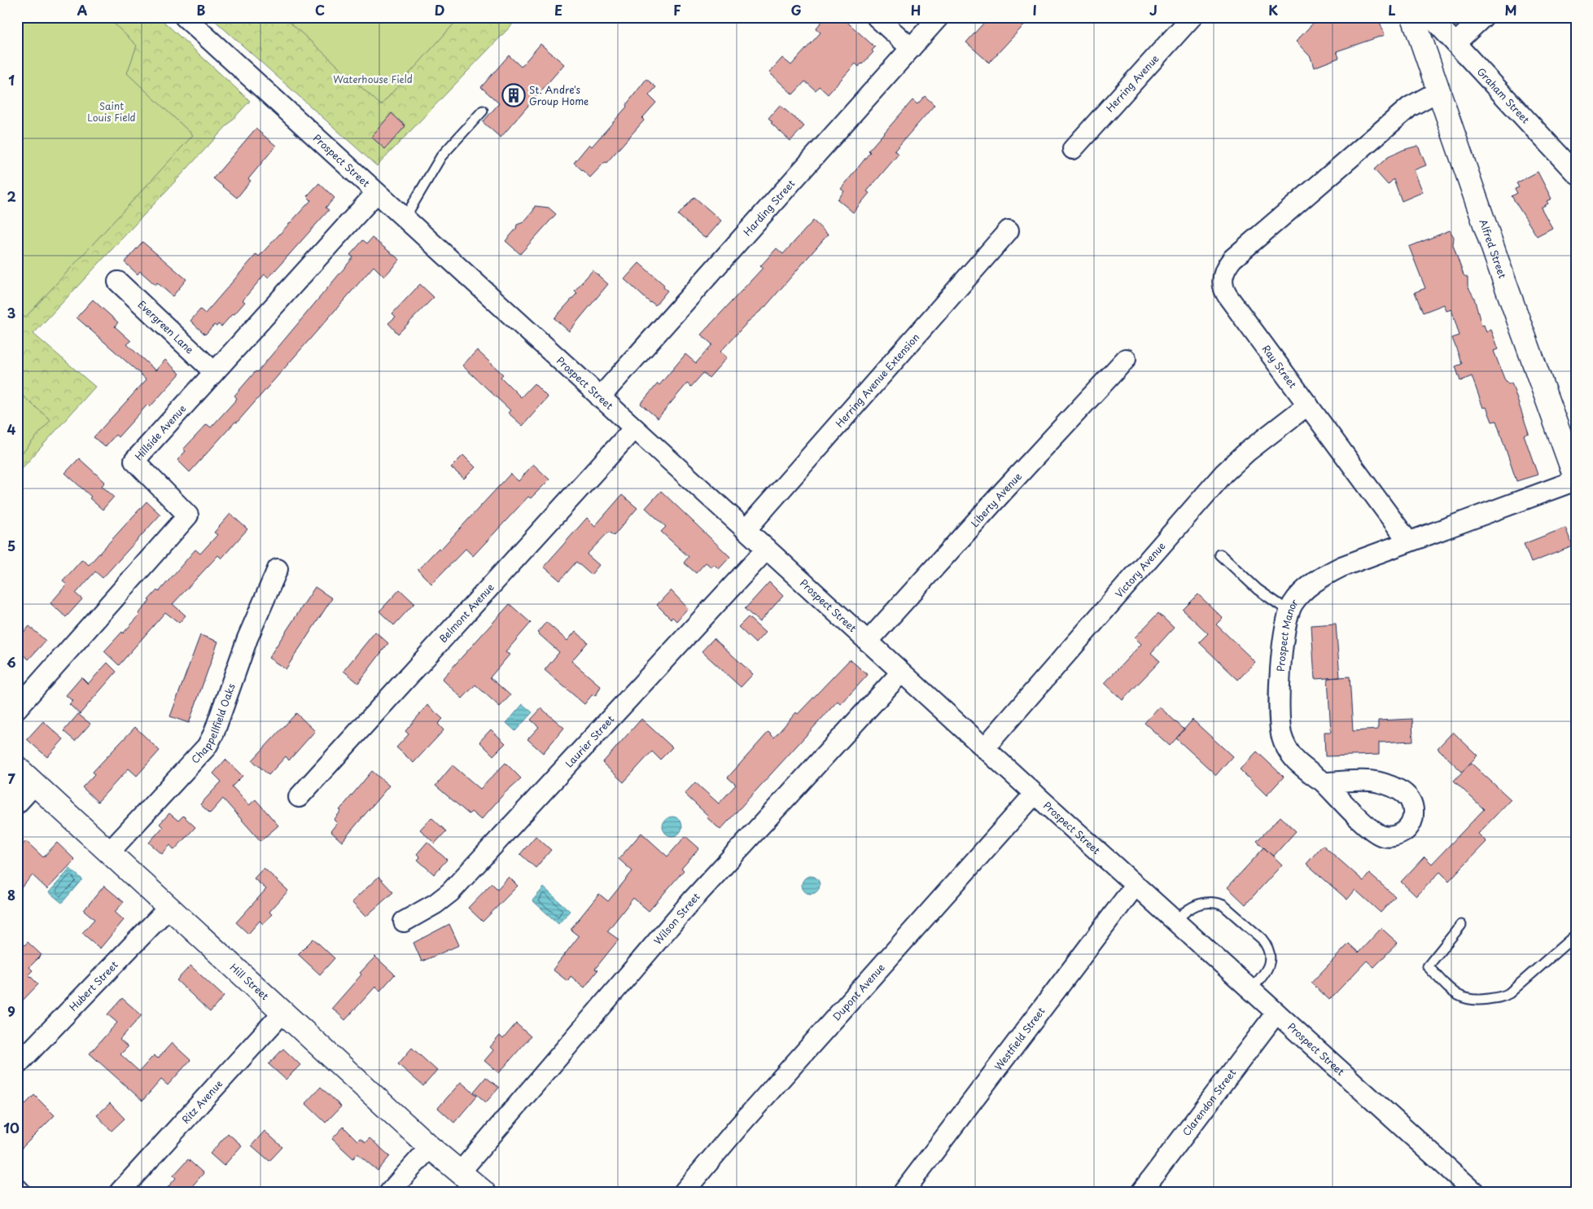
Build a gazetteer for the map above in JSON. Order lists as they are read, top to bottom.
{
  "streets": {
    "street": [
      "Herring Avenue",
      "Graham Street",
      "Prospect Street",
      "Harding Street",
      "Alfred Street",
      "Evergreen Lane",
      "Ray Street",
      "Herring Avenue Extension",
      "Hillside Avenue",
      "Liberty Avenue",
      "Victory Avenue",
      "Belmont Avenue",
      "Prospect Manor",
      "Chappellfield Oaks",
      "Laurier Street",
      "Wilson Street",
      "Hill Street",
      "Hubert Street",
      "Dupont Avenue",
      "Westfield Street",
      "Ritz Avenue",
      "Clarendon Street"
    ]
  },
  "crossings": [
    ["Prospect Street", "Harding Street"],
    ["Prospect Street", "Herring Avenue Extension"],
    ["Prospect Street", "Hillside Avenue"],
    ["Prospect Street", "Liberty Avenue"],
    ["Prospect Street", "Victory Avenue"],
    ["Prospect Street", "Belmont Avenue"],
    ["Prospect Street", "Laurier Street"],
    ["Prospect Street", "Wilson Street"],
    ["Prospect Street", "Dupont Avenue"],
    ["Prospect Street", "Westfield Street"],
    ["Prospect Street", "Clarendon Street"],
    ["Alfred Street", "Ray Street"],
    ["Evergreen Lane", "Hillside Avenue"],
    ["Ray Street", "Victory Avenue"],
    ["Ray Street", "Prospect Manor"],
    ["Chappellfield Oaks", "Hill Street"],
    ["Wilson Street", "Hill Street"],
    ["Hill Street", "Hubert Street"],
    ["Hill Street", "Ritz Avenue"]
  ],
  "parks": ["Waterhouse Field", "Saint Louis Field"],
  "places": {
    "building": ["St. Andre's Group Home"]
  },
  "grid": {
    "columns": [
      "A",
      "B",
      "C",
      "D",
      "E",
      "F",
      "G",
      "H",
      "I",
      "J",
      "K",
      "L",
      "M"
    ],
    "rows": [
      "1",
      "2",
      "3",
      "4",
      "5",
      "6",
      "7",
      "8",
      "9",
      "10"
    ]
  }
}
